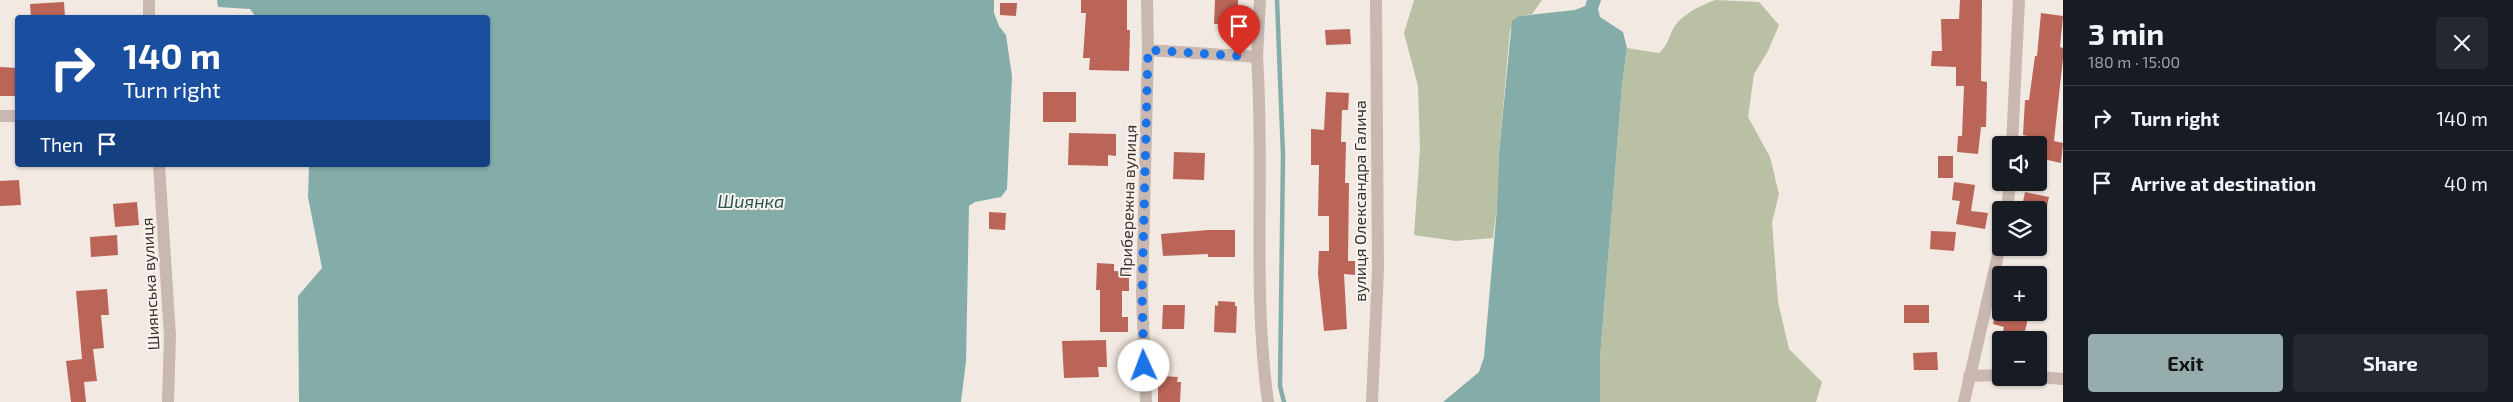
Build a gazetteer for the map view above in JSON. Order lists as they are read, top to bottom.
{
  "streets": {
    "street": ["Прибережна вулиця", "вулиця Олександра Галича", "Шиянська вулиця"]
  },
  "water": ["Шиянка"],
  "page": {
    "heading": ["3 min", "180 m · 15:00"],
    "turn": ["140 m", "Turn right"],
    "list": [
      {
        "name": "Turn right",
        "value": "140 m"
      },
      {
        "name": "Arrive at destination",
        "value": "40 m"
      }
    ],
    "then": "Then",
    "map_buttons": ["+", "−"],
    "buttons": ["Exit", "Share"]
  }
}
